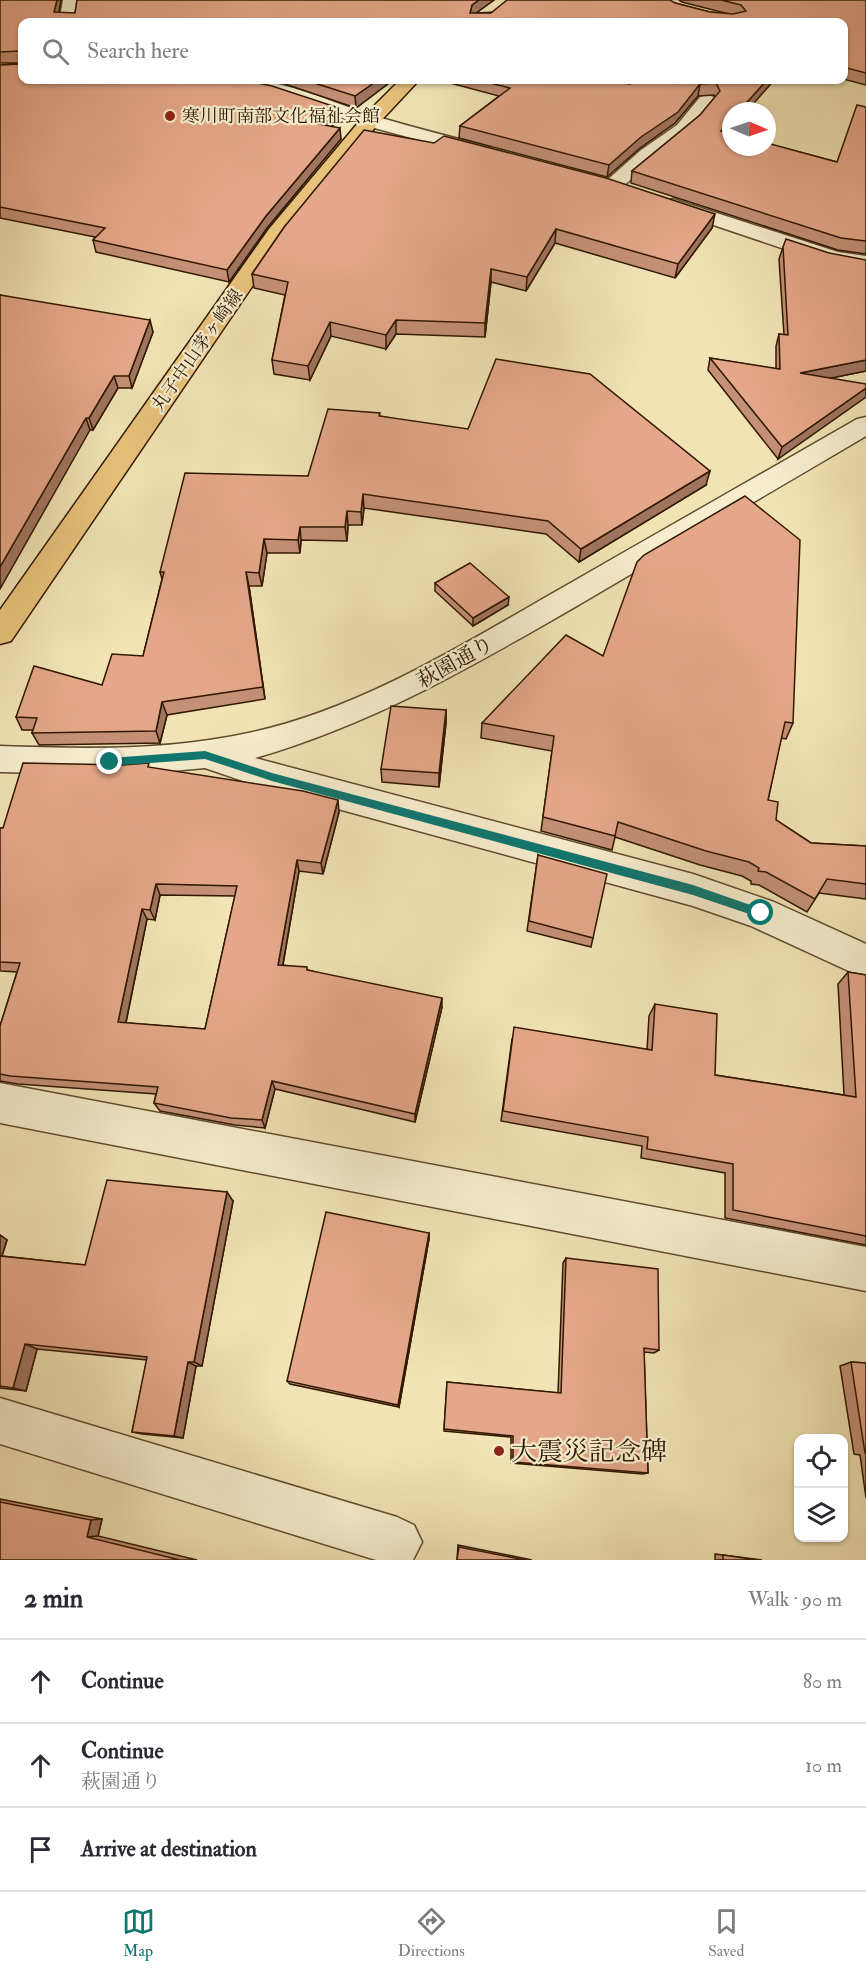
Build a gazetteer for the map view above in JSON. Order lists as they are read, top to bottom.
{
  "streets": {
    "main road": ["丸子中山茅ヶ崎線"],
    "street": ["萩園通り"]
  },
  "places": ["寒川町南部文化福祉会館", "大震災記念碑"],
  "north": "right",
  "page": {
    "search": "Search here",
    "heading": ["2 min", "Walk · 90 m"],
    "list": [
      ["Continue", "80 m"],
      ["Continue", "萩園通り", "10 m"],
      "Arrive at destination"
    ],
    "nav": ["Map", "Directions", "Saved"]
  }
}
